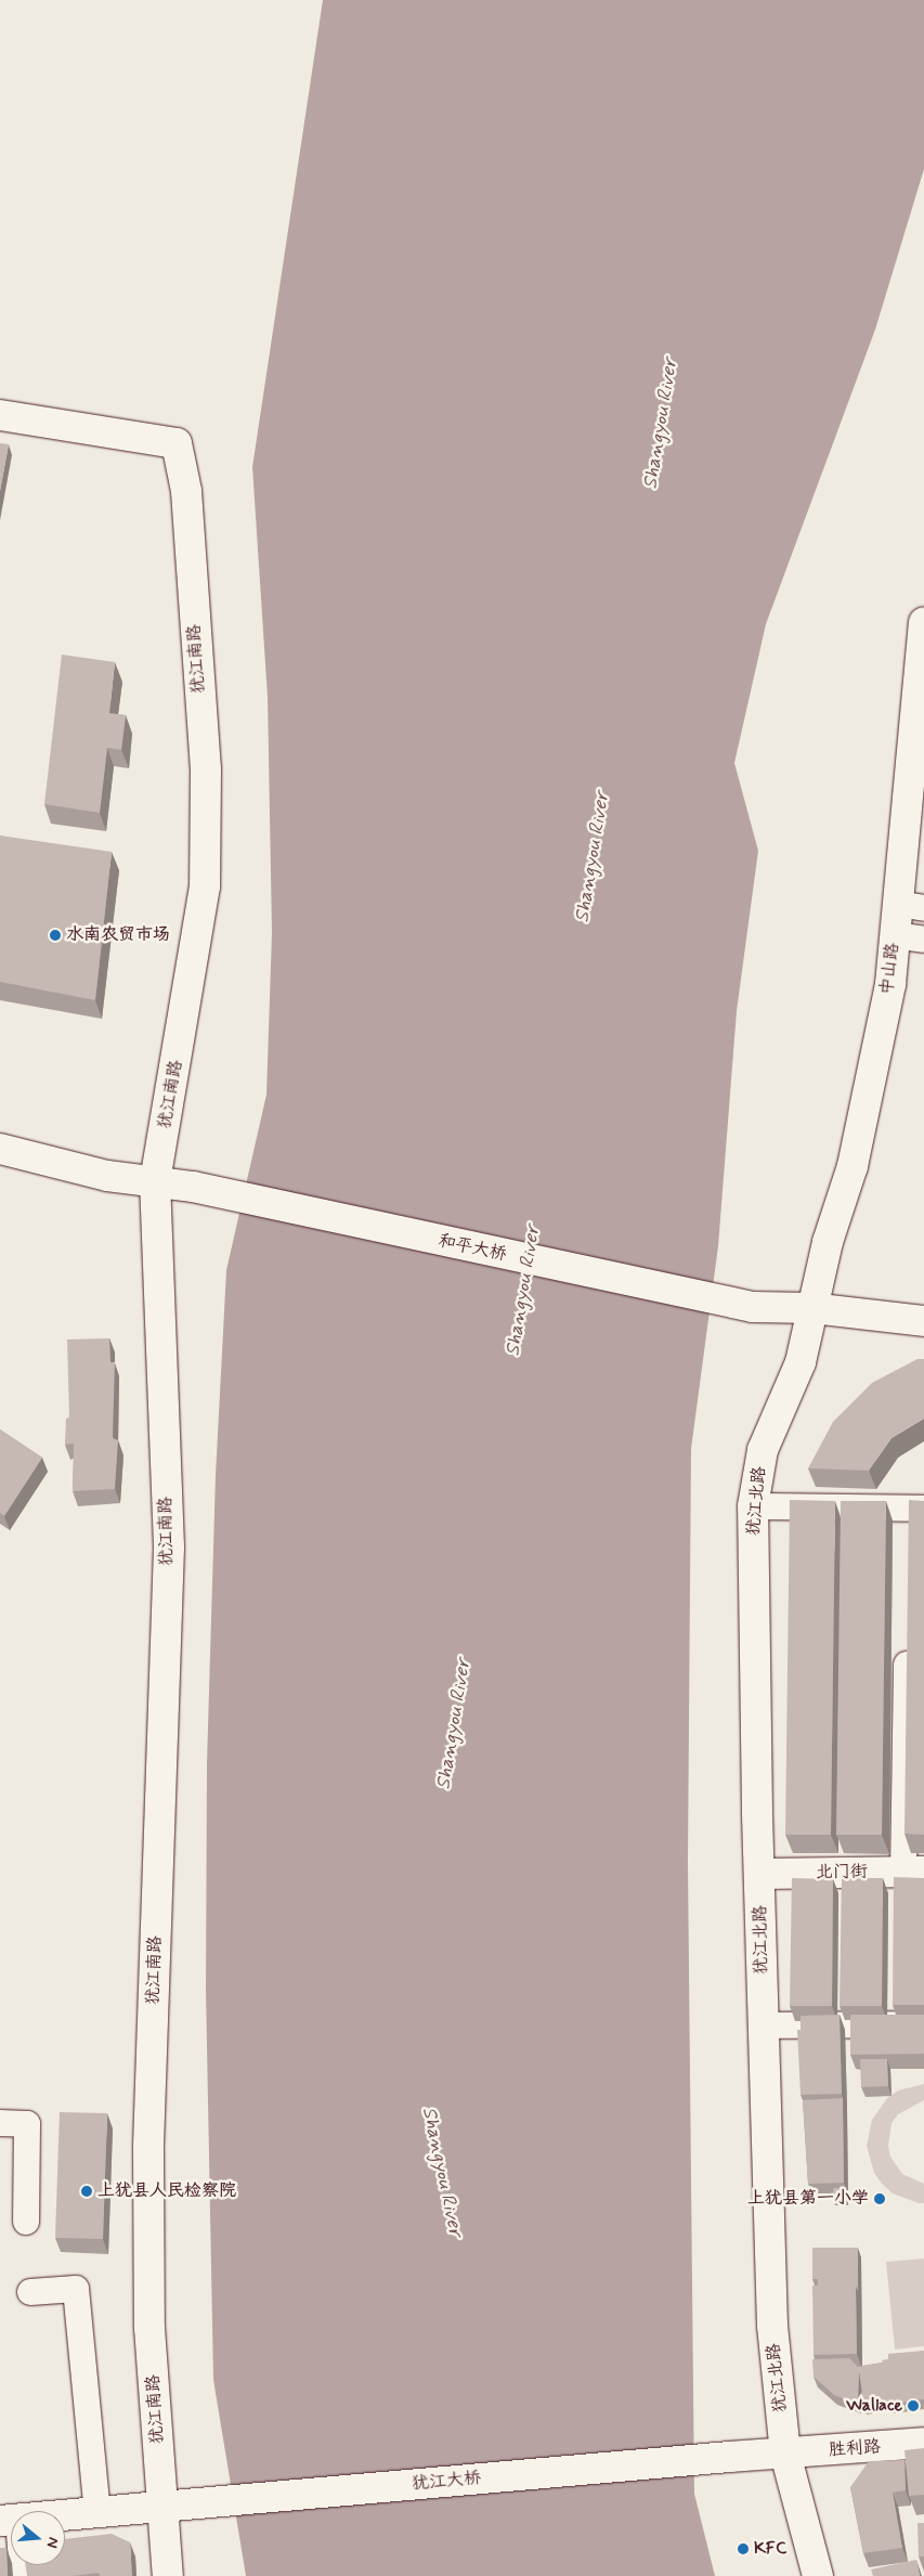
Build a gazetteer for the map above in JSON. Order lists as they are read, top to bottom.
{
  "streets": {
    "street": [
      "犹江南路",
      "中山路",
      "和平大桥",
      "犹江北路",
      "北门街",
      "胜利路",
      "犹江大桥"
    ]
  },
  "crossings": [
    ["犹江南路", "和平大桥"],
    ["犹江南路", "犹江大桥"],
    ["中山路", "和平大桥"],
    ["中山路", "犹江北路"],
    ["和平大桥", "犹江北路"],
    ["犹江北路", "北门街"],
    ["犹江北路", "胜利路"],
    ["胜利路", "犹江大桥"]
  ],
  "water": ["Shangyou River"],
  "places": [
    "水南农贸市场",
    "上犹县人民检察院",
    "上犹县第一小学",
    "Wallace",
    "KFC"
  ],
  "north": "right"
}
